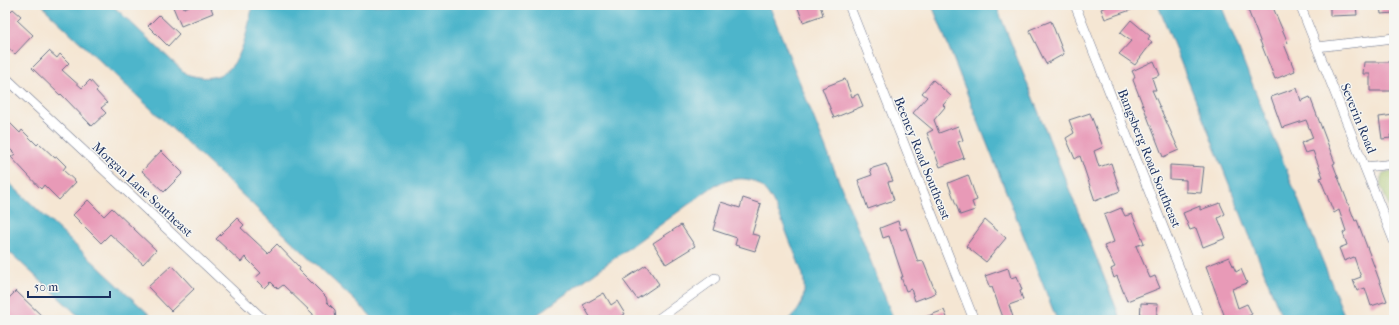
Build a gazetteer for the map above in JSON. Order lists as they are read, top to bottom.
{
  "streets": {
    "street": [
      "Severin Road",
      "Beeney Road Southeast",
      "Bangsberg Road Southeast",
      "Morgan Lane Southeast"
    ]
  },
  "scale_bar": "50 m"
}
